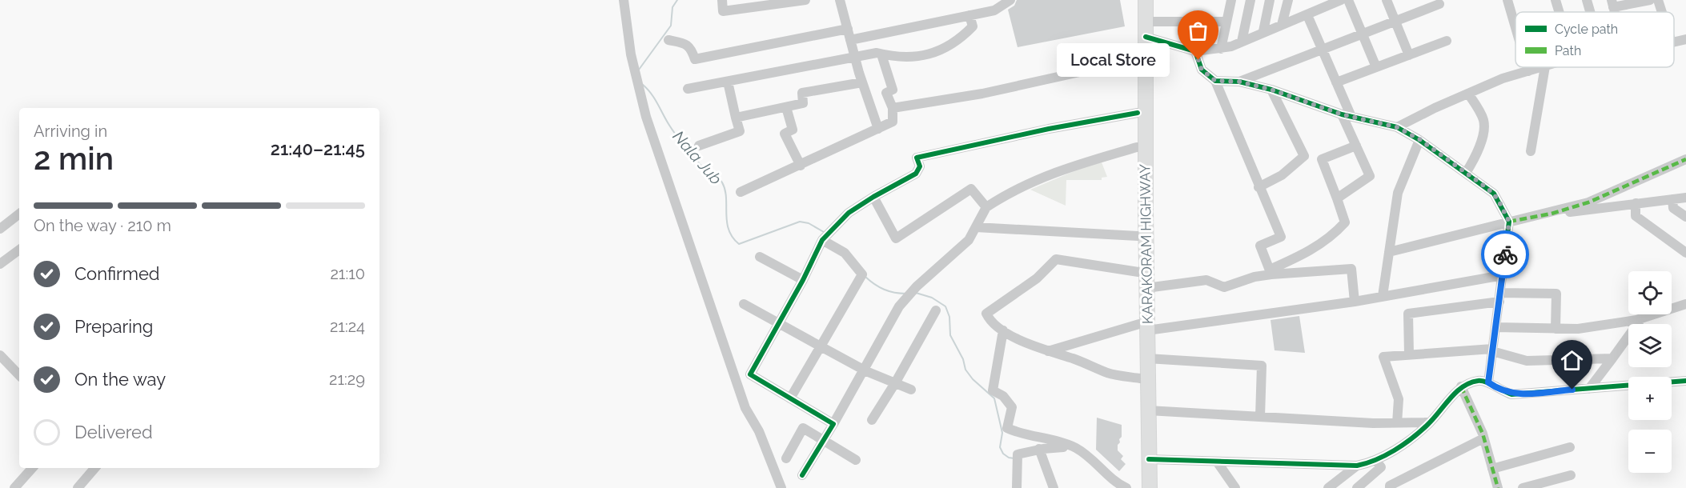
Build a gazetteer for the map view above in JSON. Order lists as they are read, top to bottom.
{
  "streets": {
    "highway": ["KARAKORAM HIGHWAY"]
  },
  "water": ["Nala Jub"],
  "places": ["Local Store"],
  "legend": ["Cycle path", "Path"],
  "page": {
    "bubble": "Local Store",
    "heading": ["2 min", "Arriving in", "21:40–21:45"],
    "bar": "On the way · 210 m",
    "list": [
      ["Confirmed", "21:10"],
      ["Preparing", "21:24"],
      ["On the way", "21:29"],
      "Delivered"
    ],
    "map_buttons": ["+", "−"]
  }
}
